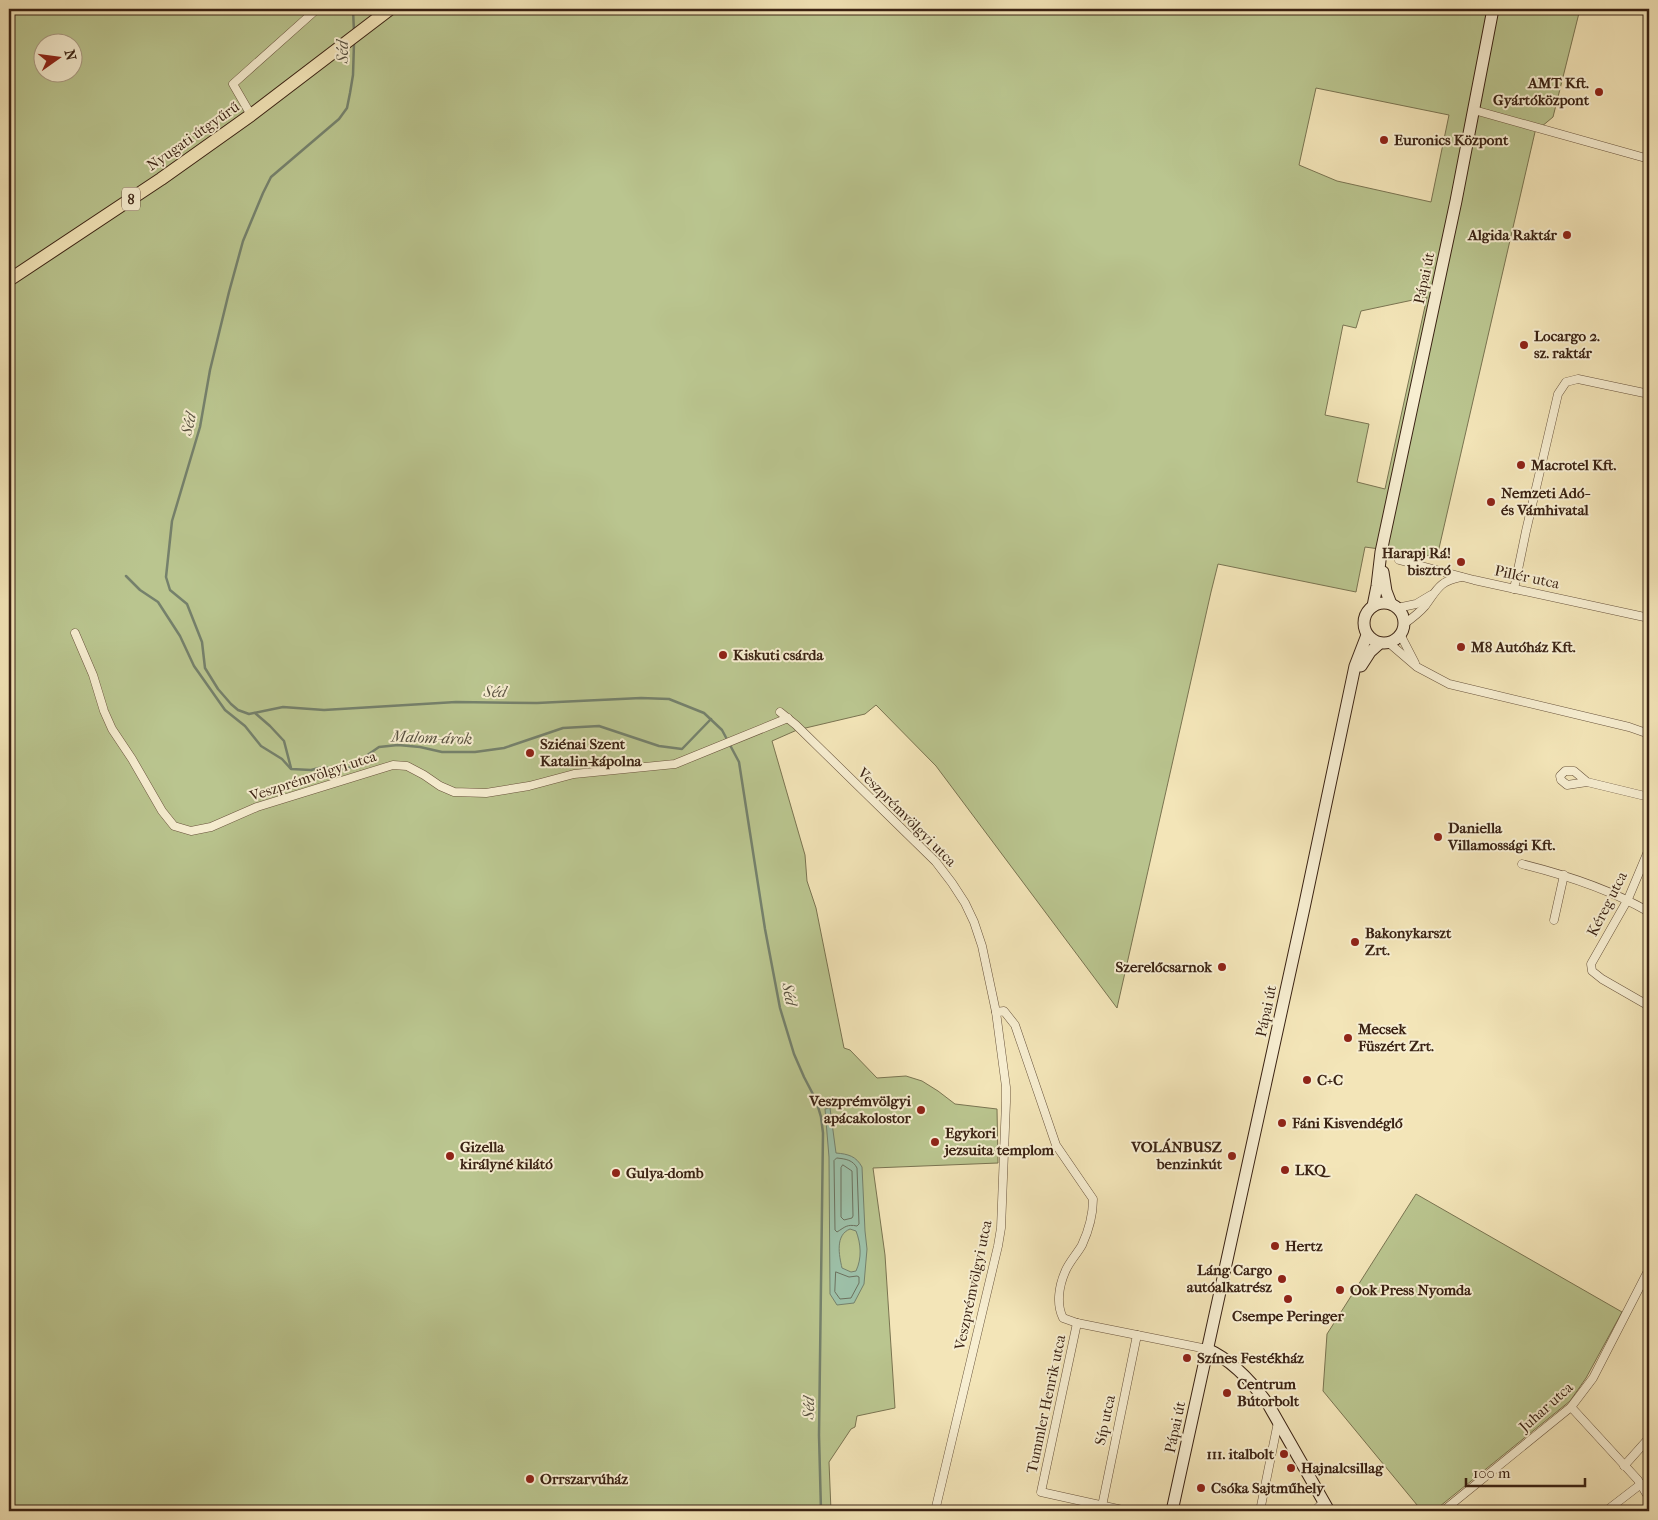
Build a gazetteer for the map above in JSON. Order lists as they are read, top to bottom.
{
  "streets": {
    "main road": ["Nyugati útgyűrű", "8", "Pápai út"],
    "street": [
      "Pillér utca",
      "Veszprémvölgyi utca",
      "Kéreg utca",
      "Tummler Henrik utca",
      "Juhar utca",
      "Síp utca"
    ]
  },
  "crossings": [
    ["Tummler Henrik utca", "Síp utca"]
  ],
  "water": ["Séd", "Malom-árok"],
  "places": [
    "AMT Kft. Gyártóközpont",
    "Euronics Központ",
    "Algida Raktár",
    "Locargo 2. sz. raktár",
    "Macrotel Kft.",
    "Nemzeti Adó- és Vámhivatal",
    "Harapj Rá! bisztró",
    "M8 Autóház Kft.",
    "Kiskuti csárda",
    "Sziénai Szent Katalin-kápolna",
    "Daniella Villamossági Kft.",
    "Bakonykarszt Zrt.",
    "Szerelőcsarnok",
    "Mecsek Füszért Zrt.",
    "C+C",
    "Veszprémvölgyi apácakolostor",
    "Fáni Kisvendéglő",
    "Egykori jezsuita templom",
    "Gizella királyné kilátó",
    "VOLÁNBUSZ benzinkút",
    "LKQ",
    "Gulya-domb",
    "Hertz",
    "Láng Cargo autóalkatrész",
    "Ook Press Nyomda",
    "Csempe Peringer",
    "Színes Festékház",
    "Centrum Bútorbolt",
    "111. italbolt",
    "Hajnalcsillag",
    "Orrszarvúház",
    "Csóka Sajtműhely"
  ],
  "scale_bar": "100 m",
  "north": "right"
}
